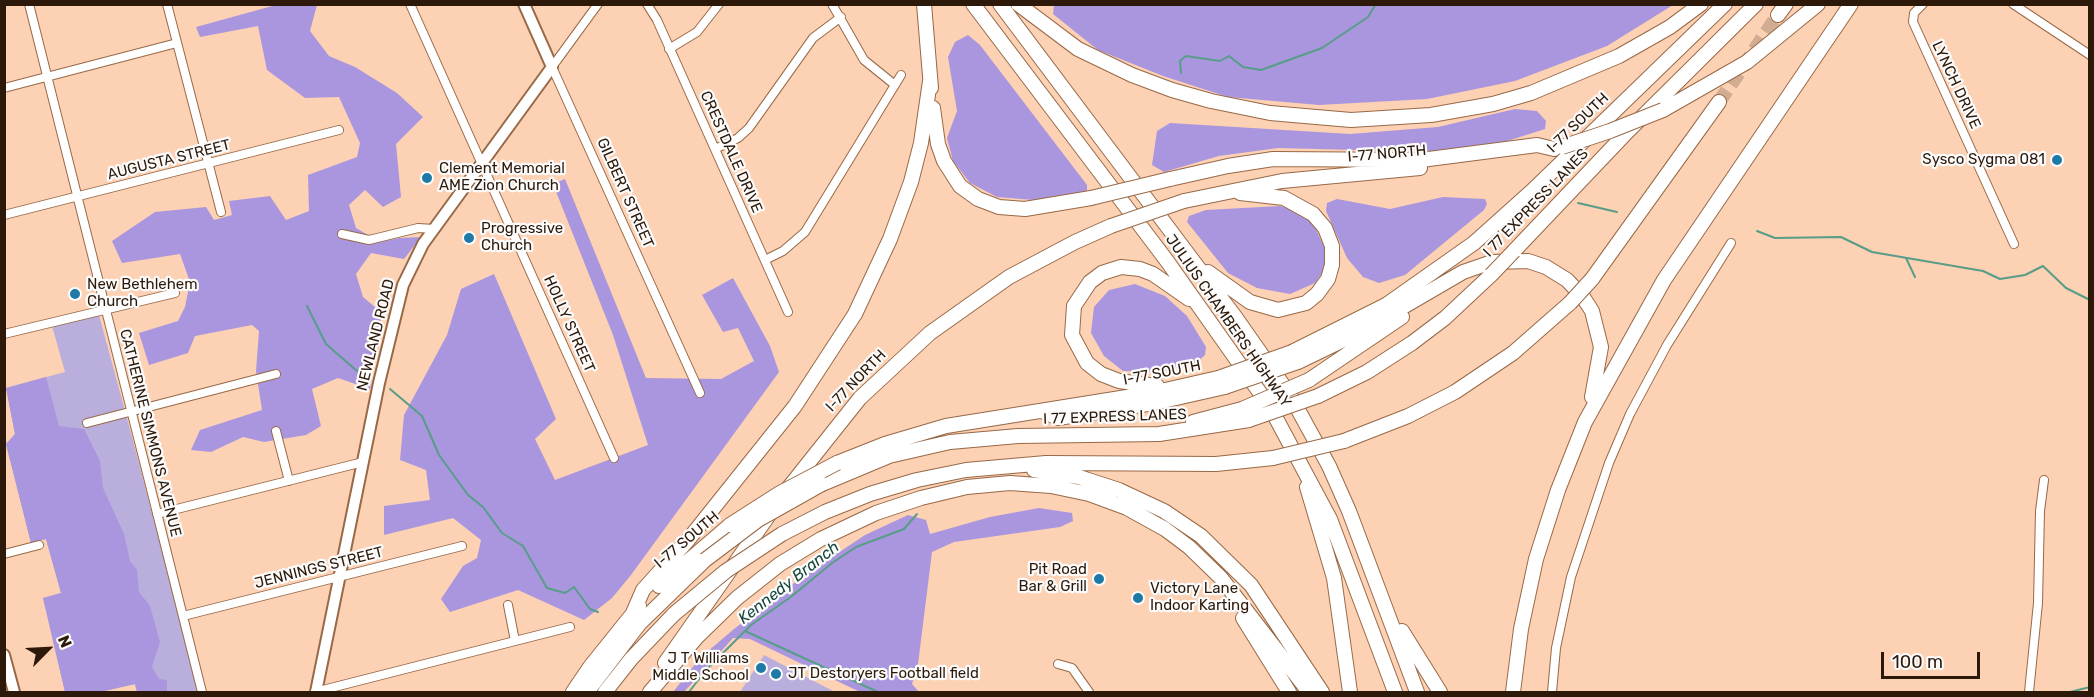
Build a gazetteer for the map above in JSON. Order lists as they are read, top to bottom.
{
  "streets": {
    "highway": [
      "I-77 SOUTH",
      "I-77 NORTH",
      "I 77 EXPRESS LANES",
      "JULIUS CHAMBERS HIGHWAY"
    ],
    "street": [
      "LYNCH DRIVE",
      "CRESTDALE DRIVE",
      "AUGUSTA STREET",
      "GILBERT STREET",
      "HOLLY STREET",
      "NEWLAND ROAD",
      "CATHERINE SIMMONS AVENUE",
      "JENNINGS STREET"
    ]
  },
  "crossings": [
    ["AUGUSTA STREET", "CATHERINE SIMMONS AVENUE"],
    ["GILBERT STREET", "NEWLAND ROAD"],
    ["HOLLY STREET", "NEWLAND ROAD"],
    ["NEWLAND ROAD", "JENNINGS STREET"],
    ["CATHERINE SIMMONS AVENUE", "JENNINGS STREET"]
  ],
  "water": ["Kennedy Branch"],
  "places": [
    "Sysco Sygma 081",
    "Clement Memorial AME Zion Church",
    "Progressive Church",
    "New Bethlehem Church",
    "Pit Road Bar & Grill",
    "Victory Lane Indoor Karting",
    "J T Williams Middle School",
    "JT Destoryers Football field"
  ],
  "scale_bar": "100 m",
  "north": "top right"
}
